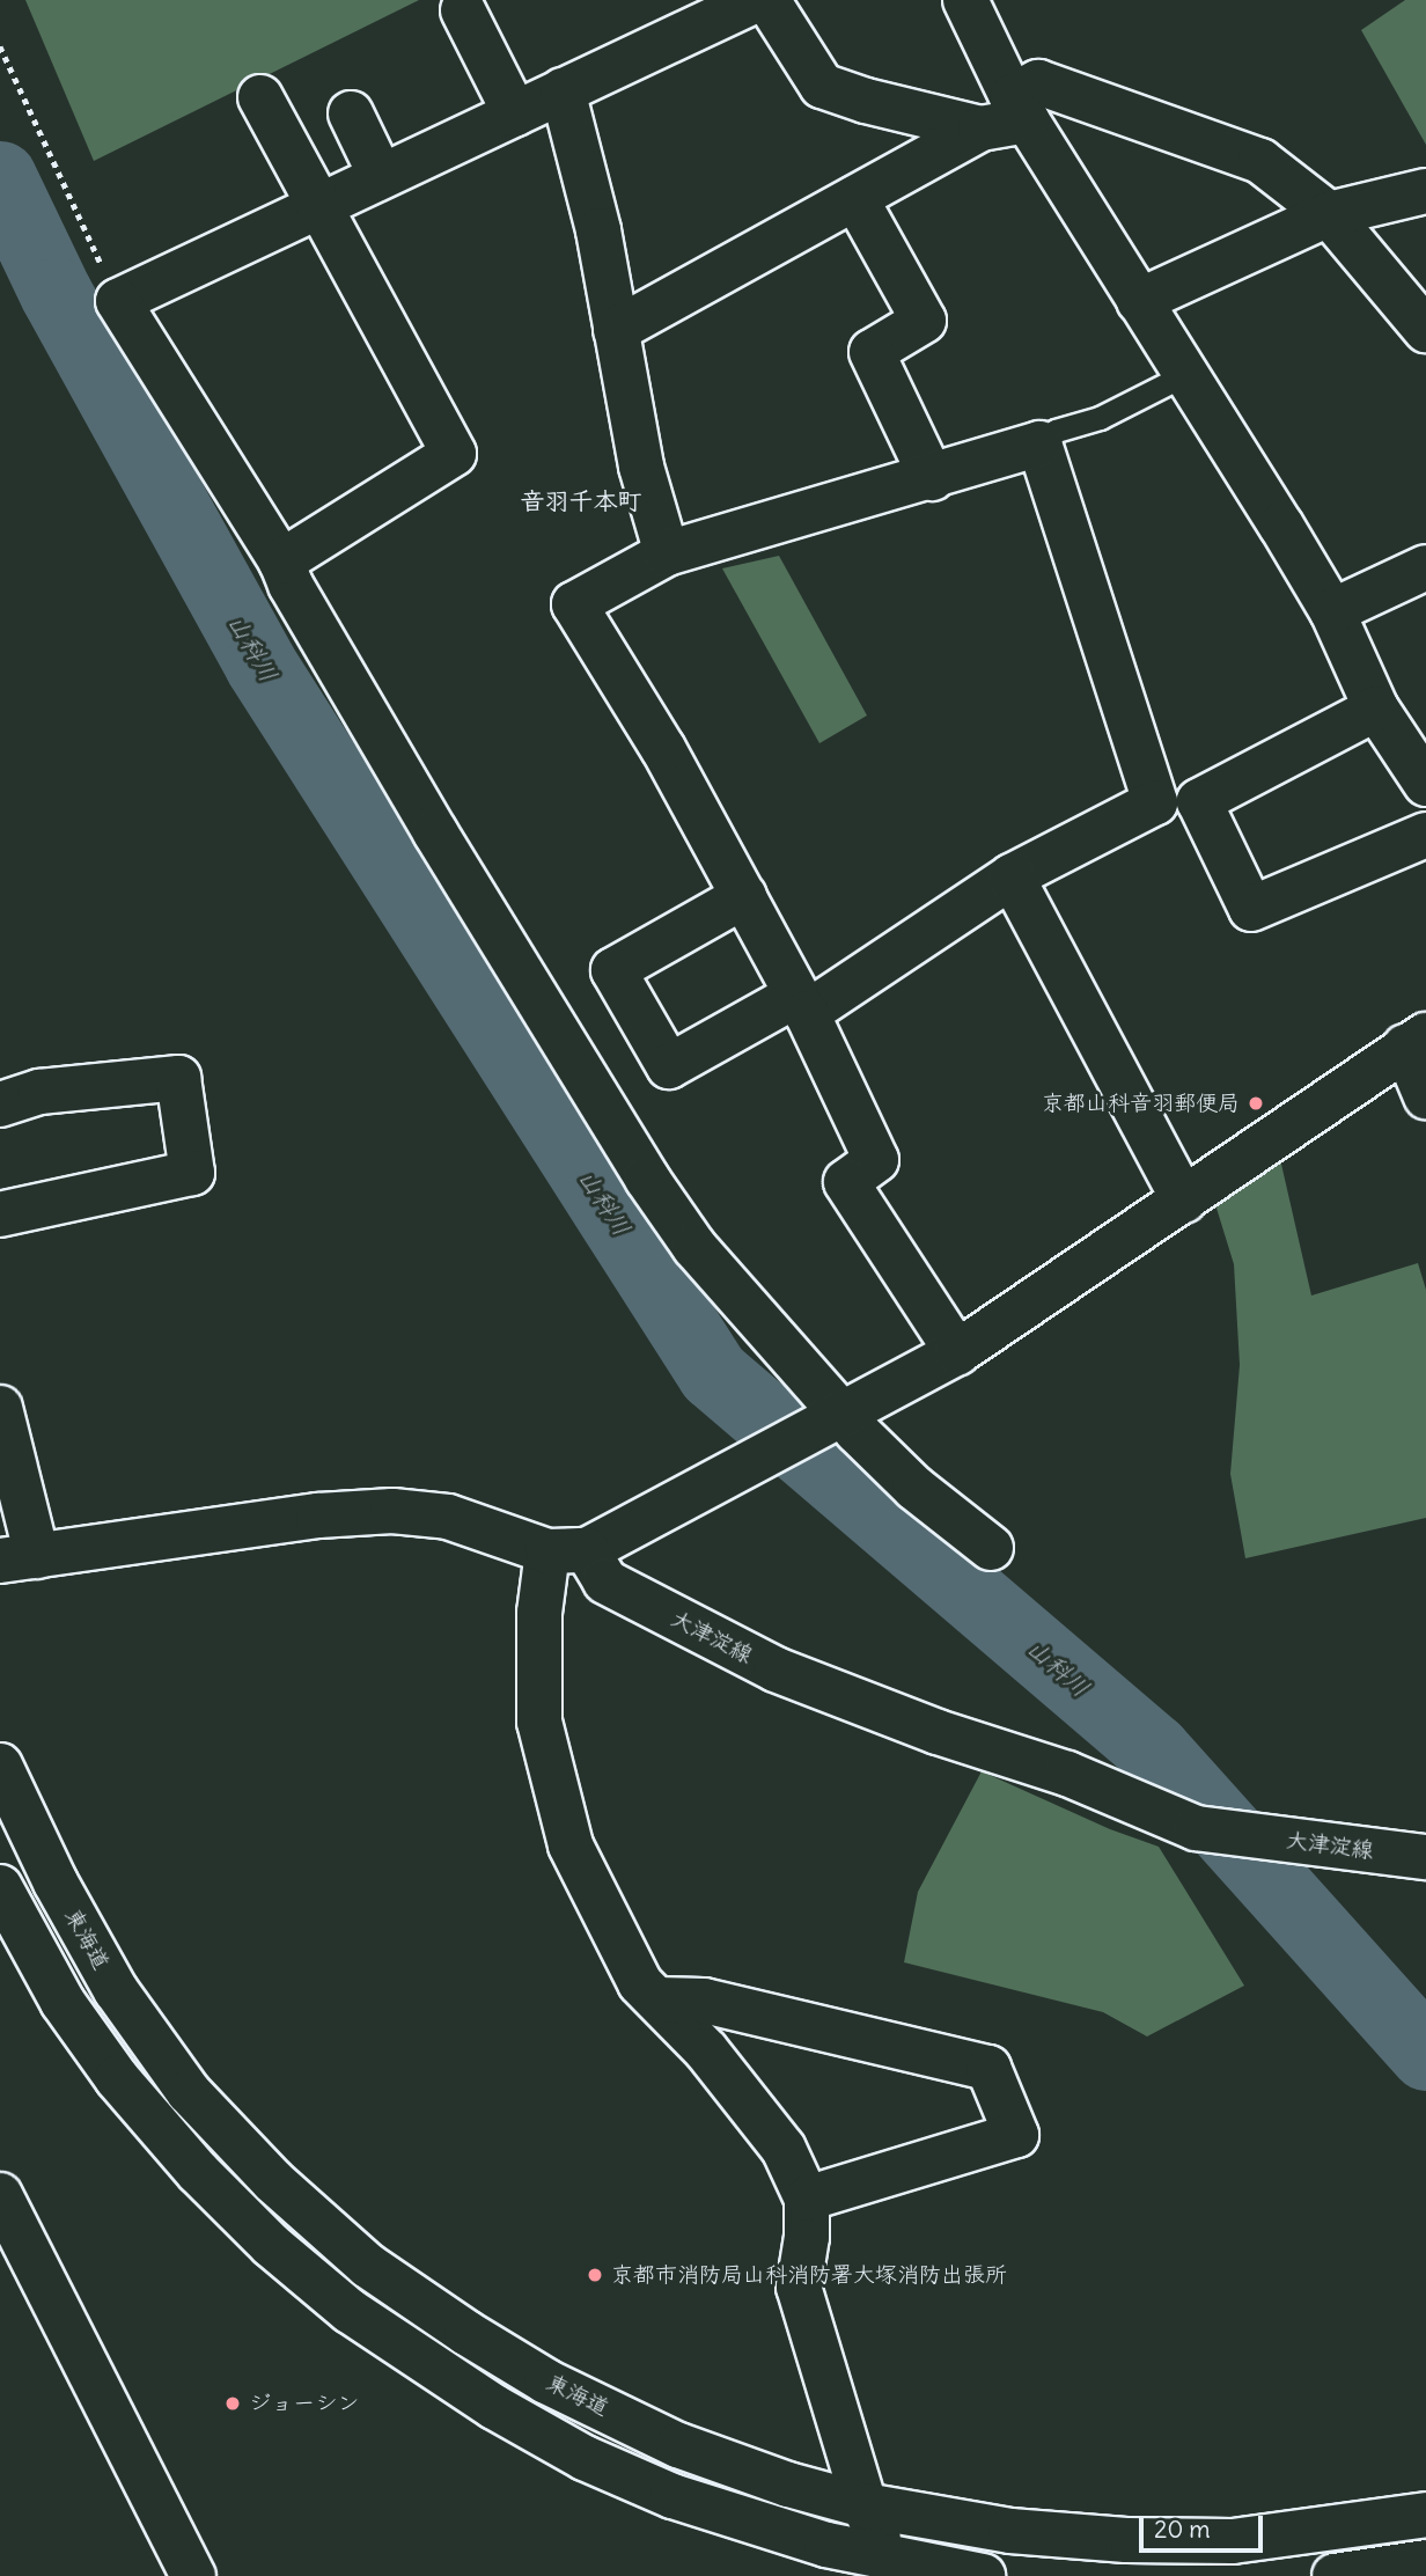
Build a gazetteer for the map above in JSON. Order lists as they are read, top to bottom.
{
  "streets": {
    "main road": ["大津淀線", "東海道"]
  },
  "districts": ["音羽千本町"],
  "water": ["山科川"],
  "places": ["京都山科音羽郵便局", "京都市消防局山科消防署大塚消防出張所", "ジョーシン"],
  "scale_bar": "20 m"
}
